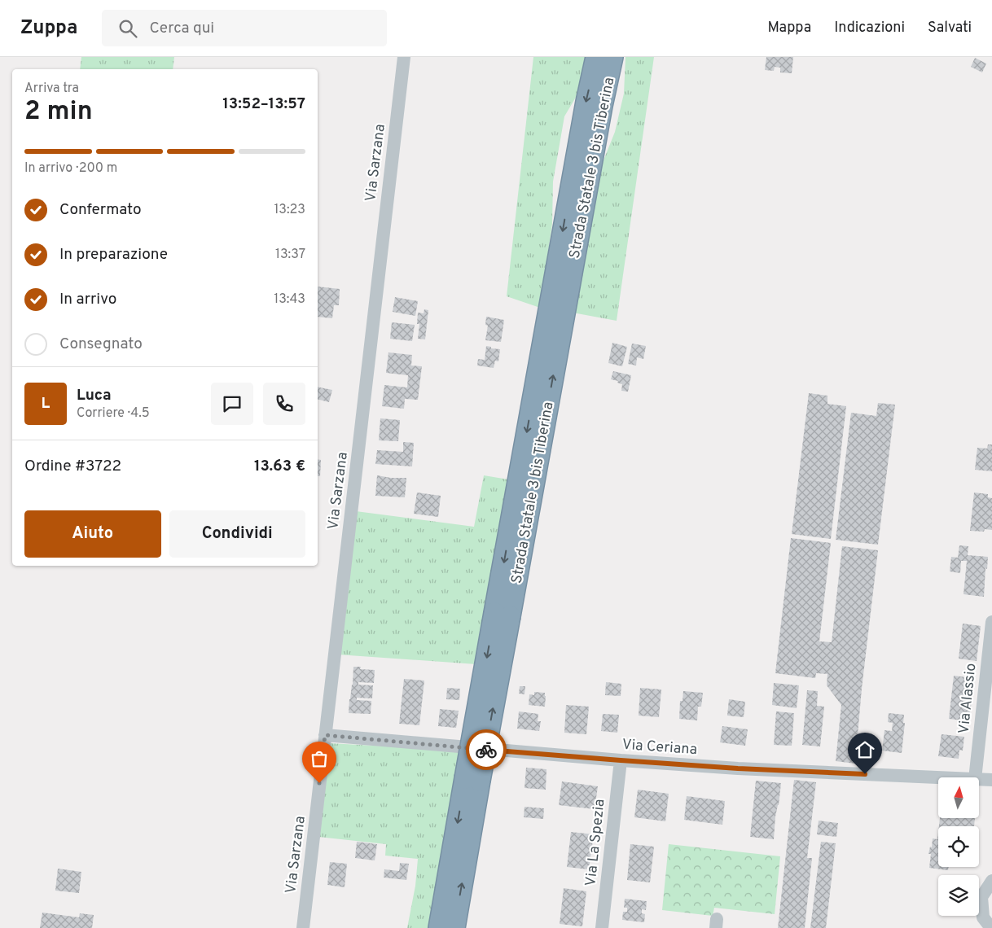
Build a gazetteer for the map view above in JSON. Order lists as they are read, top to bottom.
{
  "streets": {
    "highway": ["Strada Statale 3 bis Tiberina"],
    "street": [
      "Via Sarzana",
      "Via Alassio",
      "Via Ceriana",
      "Via La Spezia"
    ]
  },
  "crossings": [
    ["Via Sarzana", "Via Ceriana"],
    ["Via Ceriana", "Via La Spezia"]
  ],
  "north": "top",
  "page": {
    "header": "Zuppa",
    "search": "Cerca qui",
    "nav": ["Mappa", "Indicazioni", "Salvati"],
    "heading": ["2 min", "Arriva tra", "13:52–13:57"],
    "panel": [
      "Luca",
      "Corriere · 4.5",
      "Ordine #3722",
      "13.63 €"
    ],
    "bar": "In arrivo · 200 m",
    "list": [
      ["Confermato", "13:23"],
      ["In preparazione", "13:37"],
      ["In arrivo", "13:43"],
      "Consegnato"
    ],
    "round": "L",
    "buttons": ["Aiuto", "Condividi"]
  }
}
